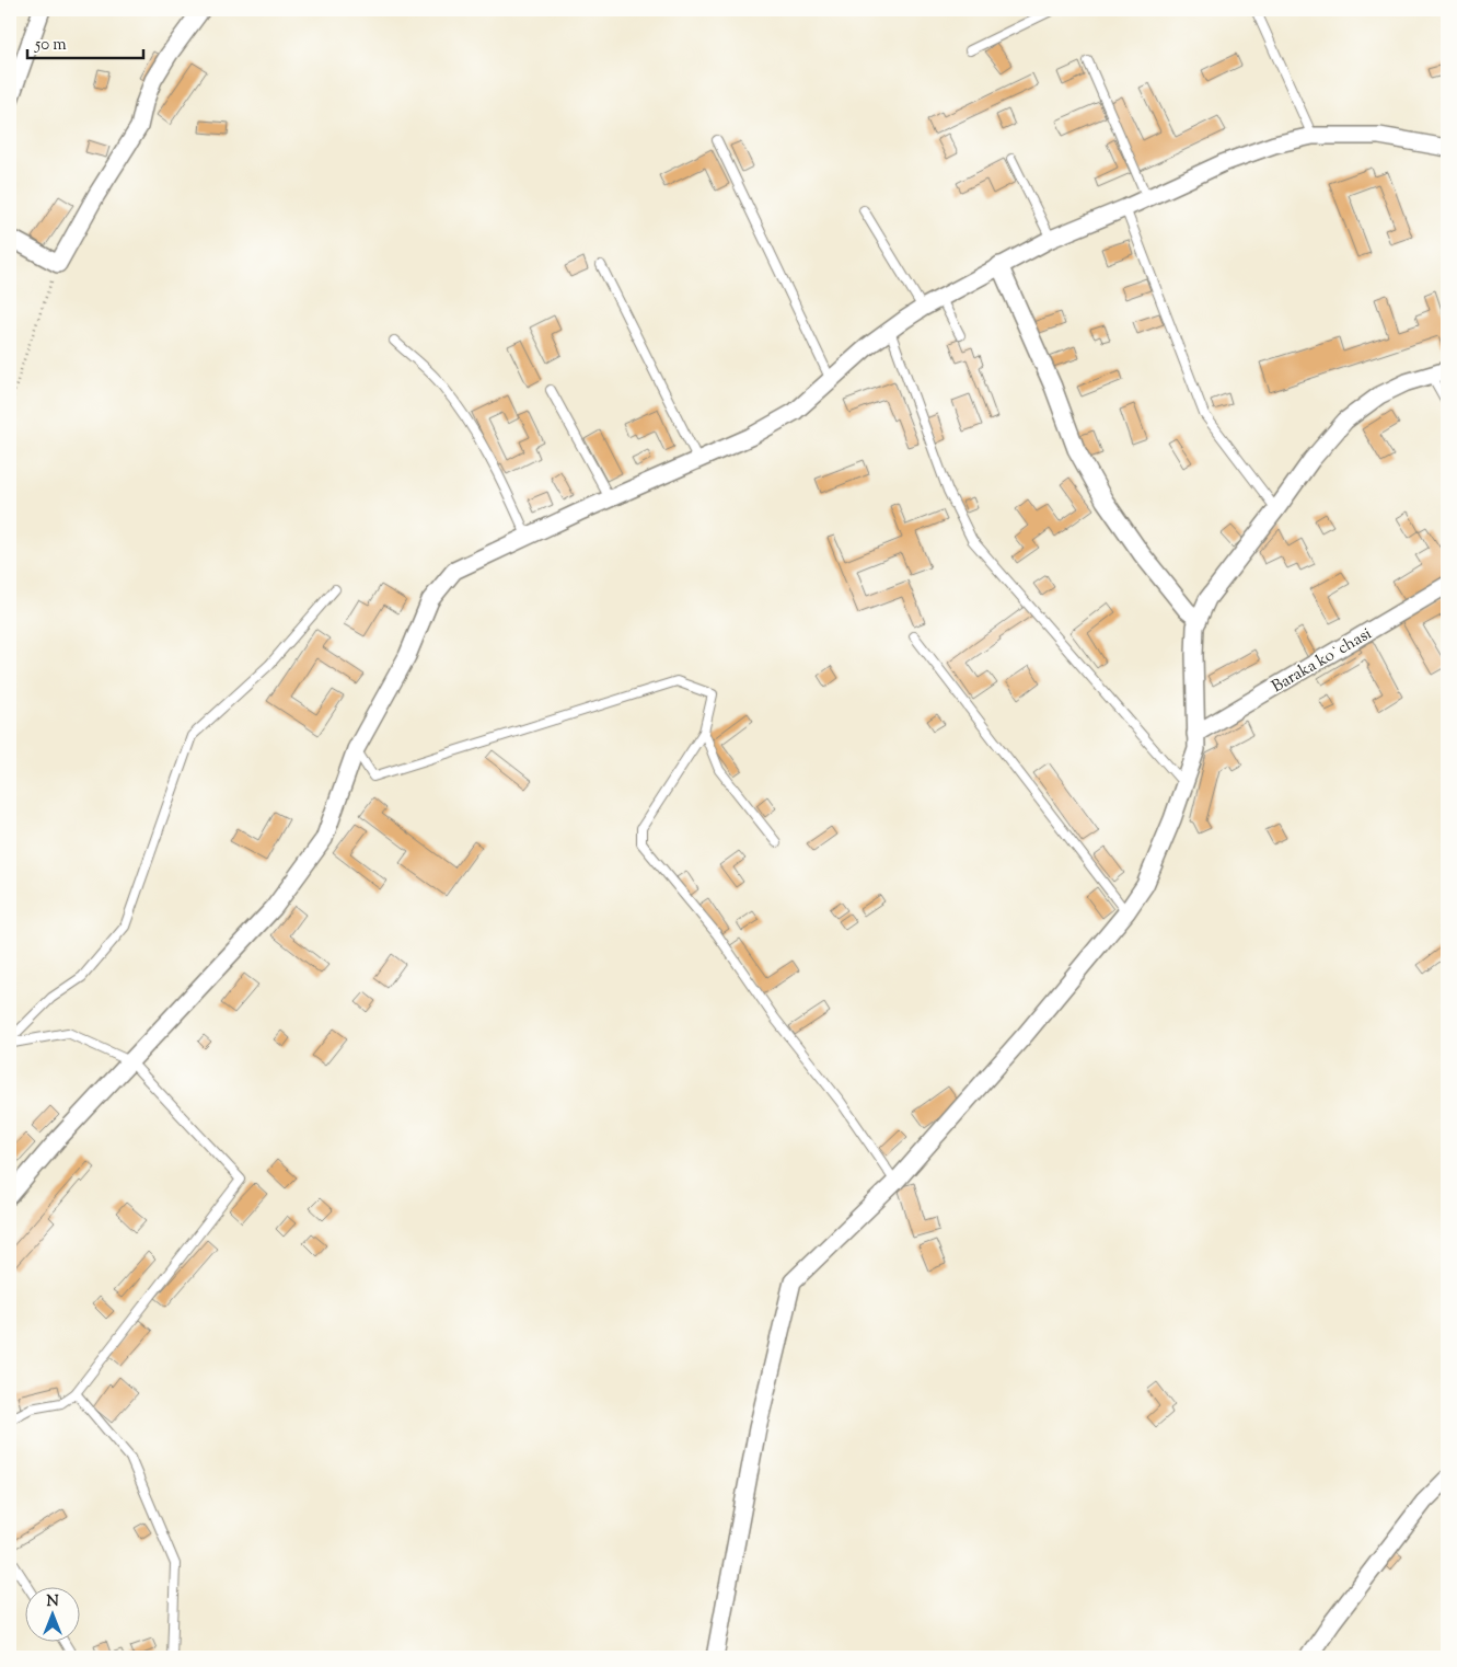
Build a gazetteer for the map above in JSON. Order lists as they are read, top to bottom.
{
  "streets": {
    "street": ["Baraka koʻchasi"]
  },
  "scale_bar": "50 m",
  "north": "top"
}
